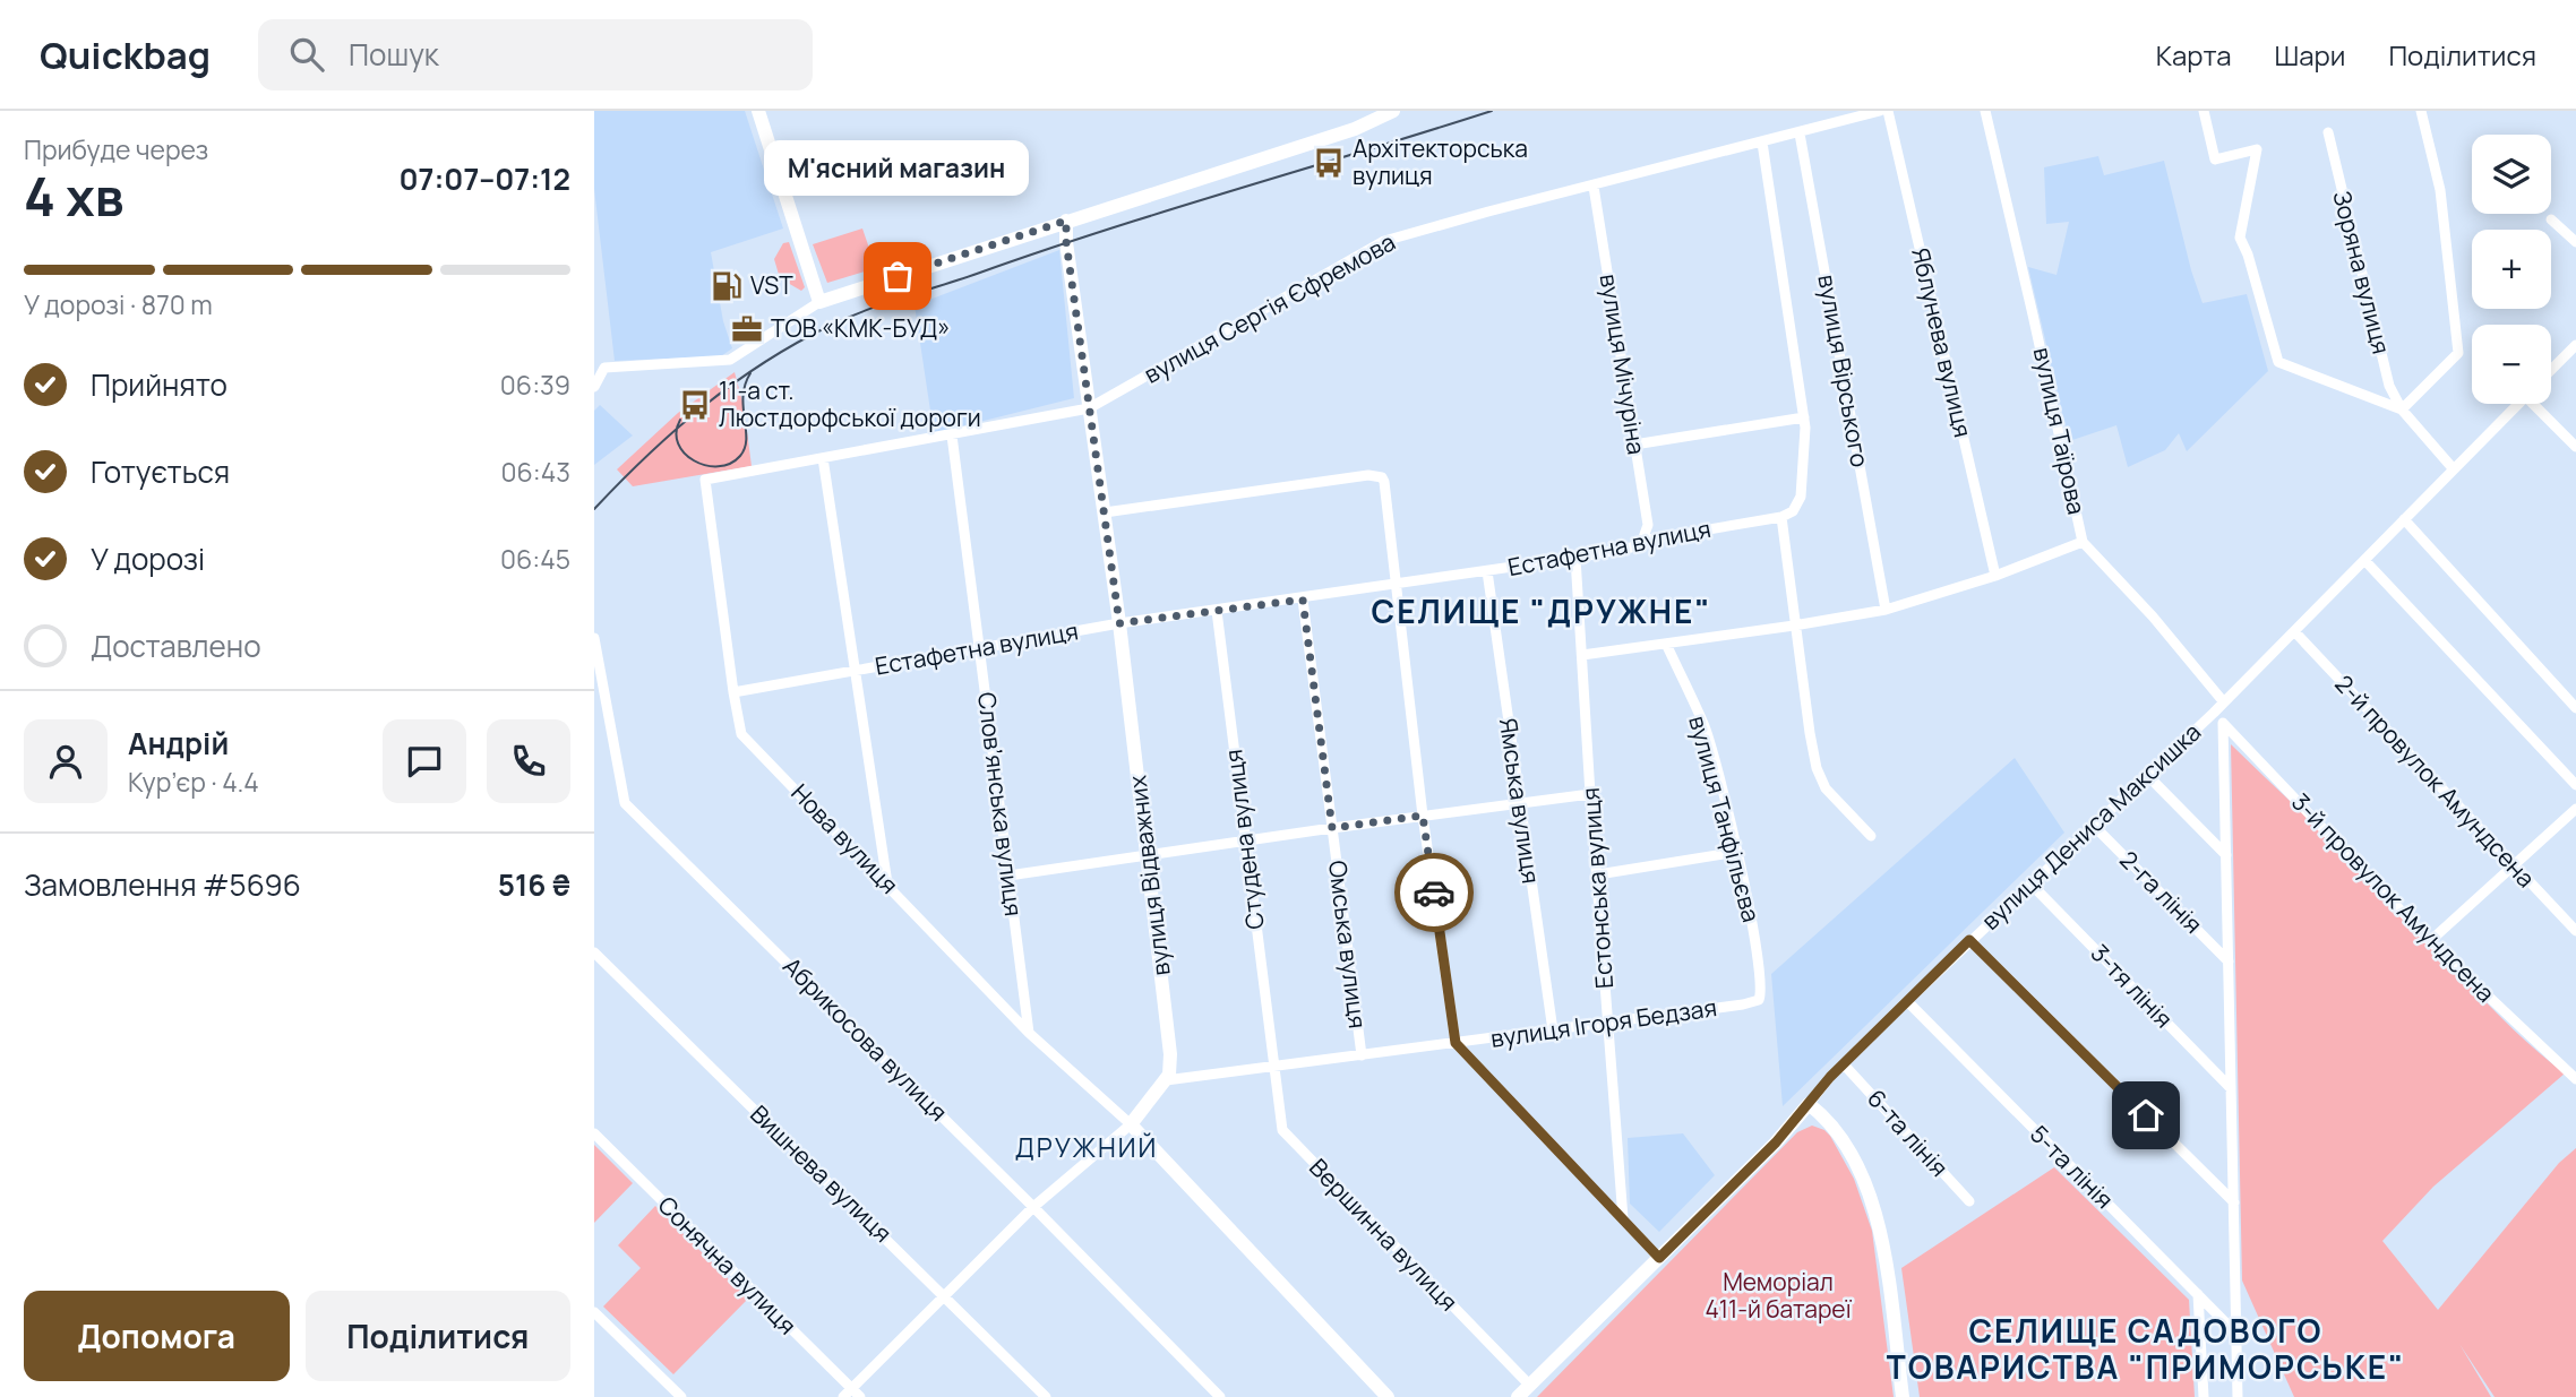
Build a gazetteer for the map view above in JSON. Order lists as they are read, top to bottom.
{
  "streets": {
    "street": [
      "Зоряна вулиця",
      "вулиця Сергія Єфремова",
      "Яблунева вулиця",
      "вулиця Мічуріна",
      "вулиця Вірського",
      "вулиця Таїрова",
      "Естафетна вулиця",
      "2-й провулок Амундсена",
      "Ямська вулиця",
      "Словʼянська вулиця",
      "вулиця Танфільєва",
      "вулиця Дениса Максишка",
      "Нова вулиця",
      "Студена вулиця",
      "вулиця Відважних",
      "Естонська вулиця",
      "2-га лінія",
      "3-й провулок Амундсена",
      "Омська вулиця",
      "3-тя лінія",
      "вулиця Ігоря Бедзая",
      "Абрикосова вулиця",
      "6-та лінія",
      "5-та лінія",
      "Вишнева вулиця",
      "Вершинна вулиця",
      "Сонячна вулиця"
    ]
  },
  "crossings": [
    ["вулиця Сергія Єфремова", "вулиця Мічуріна"],
    ["вулиця Сергія Єфремова", "вулиця Вірського"],
    ["вулиця Сергія Єфремова", "Словʼянська вулиця"],
    ["вулиця Сергія Єфремова", "Нова вулиця"],
    ["вулиця Сергія Єфремова", "вулиця Відважних"],
    ["вулиця Мічуріна", "Естафетна вулиця"],
    ["вулиця Таїрова", "вулиця Дениса Максишка"],
    ["Естафетна вулиця", "Ямська вулиця"],
    ["Естафетна вулиця", "Словʼянська вулиця"],
    ["Естафетна вулиця", "Нова вулиця"],
    ["Естафетна вулиця", "Студена вулиця"],
    ["Естафетна вулиця", "вулиця Відважних"],
    ["Естафетна вулиця", "Естонська вулиця"],
    ["Естафетна вулиця", "Омська вулиця"],
    ["2-й провулок Амундсена", "вулиця Дениса Максишка"],
    ["Ямська вулиця", "вулиця Ігоря Бедзая"],
    ["Словʼянська вулиця", "Нова вулиця"],
    ["вулиця Танфільєва", "вулиця Ігоря Бедзая"],
    ["вулиця Дениса Максишка", "2-га лінія"],
    ["вулиця Дениса Максишка", "3-й провулок Амундсена"],
    ["вулиця Дениса Максишка", "3-тя лінія"],
    ["вулиця Дениса Максишка", "6-та лінія"],
    ["вулиця Дениса Максишка", "5-та лінія"],
    ["вулиця Дениса Максишка", "Вершинна вулиця"],
    ["Студена вулиця", "вулиця Ігоря Бедзая"],
    ["Студена вулиця", "Вершинна вулиця"],
    ["вулиця Відважних", "вулиця Ігоря Бедзая"],
    ["Естонська вулиця", "вулиця Ігоря Бедзая"],
    ["Омська вулиця", "вулиця Ігоря Бедзая"],
    ["вулиця Ігоря Бедзая", "Вершинна вулиця"]
  ],
  "districts": ["СЕЛИЩЕ \"ДРУЖНЕ\"", "ДРУЖНИЙ", "СЕЛИЩЕ САДОВОГО ТОВАРИСТВА \"ПРИМОРСЬКЕ\""],
  "parks": ["Меморіал 411-й батареї"],
  "places": {
    "bus stop": ["Архітекторська вулиця", "11-а ст. Люстдорфської дороги"],
    "other": ["М'ясний магазин"],
    "fuel station": ["VST"],
    "office": ["ТОВ «КМК-БУД»"]
  },
  "page": {
    "header": "Quickbag",
    "search": "Пошук",
    "nav": ["Карта", "Шари", "Поділитися"],
    "heading": ["4 хв", "Прибуде через", "07:07–07:12"],
    "panel": [
      "Андрій",
      "Кур’єр · 4.4",
      "Замовлення #5696",
      "516 ₴"
    ],
    "map_buttons": ["+", "−"],
    "bubble": "М'ясний магазин",
    "bar": "У дорозі · 870 m",
    "list": [
      ["Прийнято", "06:39"],
      ["Готується", "06:43"],
      ["У дорозі", "06:45"],
      "Доставлено"
    ],
    "buttons": ["Допомога", "Поділитися"]
  }
}
